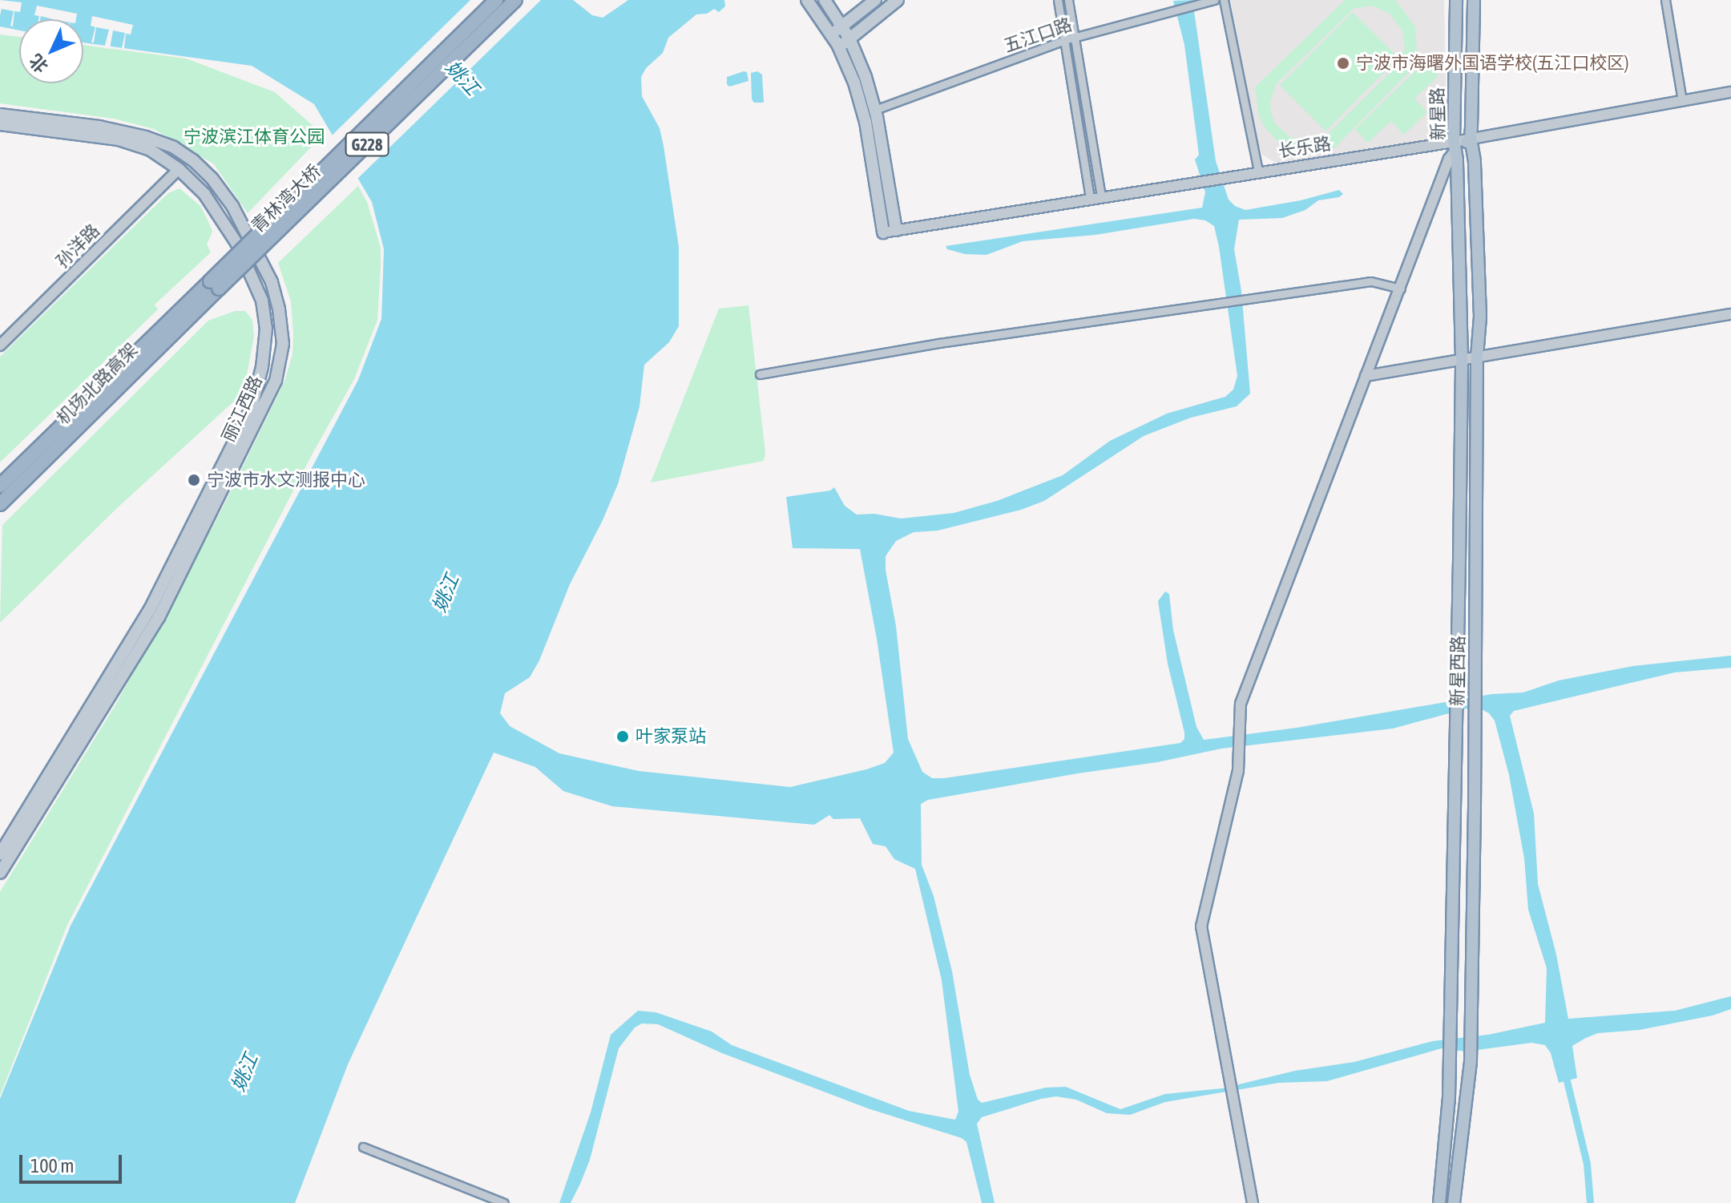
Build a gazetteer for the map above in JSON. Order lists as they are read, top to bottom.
{
  "streets": {
    "highway": ["G228", "青林湾大桥", "机场北路高架"],
    "main road": ["新星路", "丽江西路", "新星西路"],
    "street": ["五江口路", "长乐路", "孙洋路"]
  },
  "crossings": [
    ["新星路", "长乐路"],
    ["新星路", "新星西路"],
    ["长乐路", "新星西路"],
    ["青林湾大桥", "机场北路高架"],
    ["孙洋路", "丽江西路"]
  ],
  "water": ["姚江"],
  "parks": ["宁波滨江体育公园"],
  "places": ["宁波市海曙外国语学校(五江口校区)", "宁波市水文测报中心", "叶家泵站"],
  "scale_bar": "100 m",
  "north": "bottom left"
}
